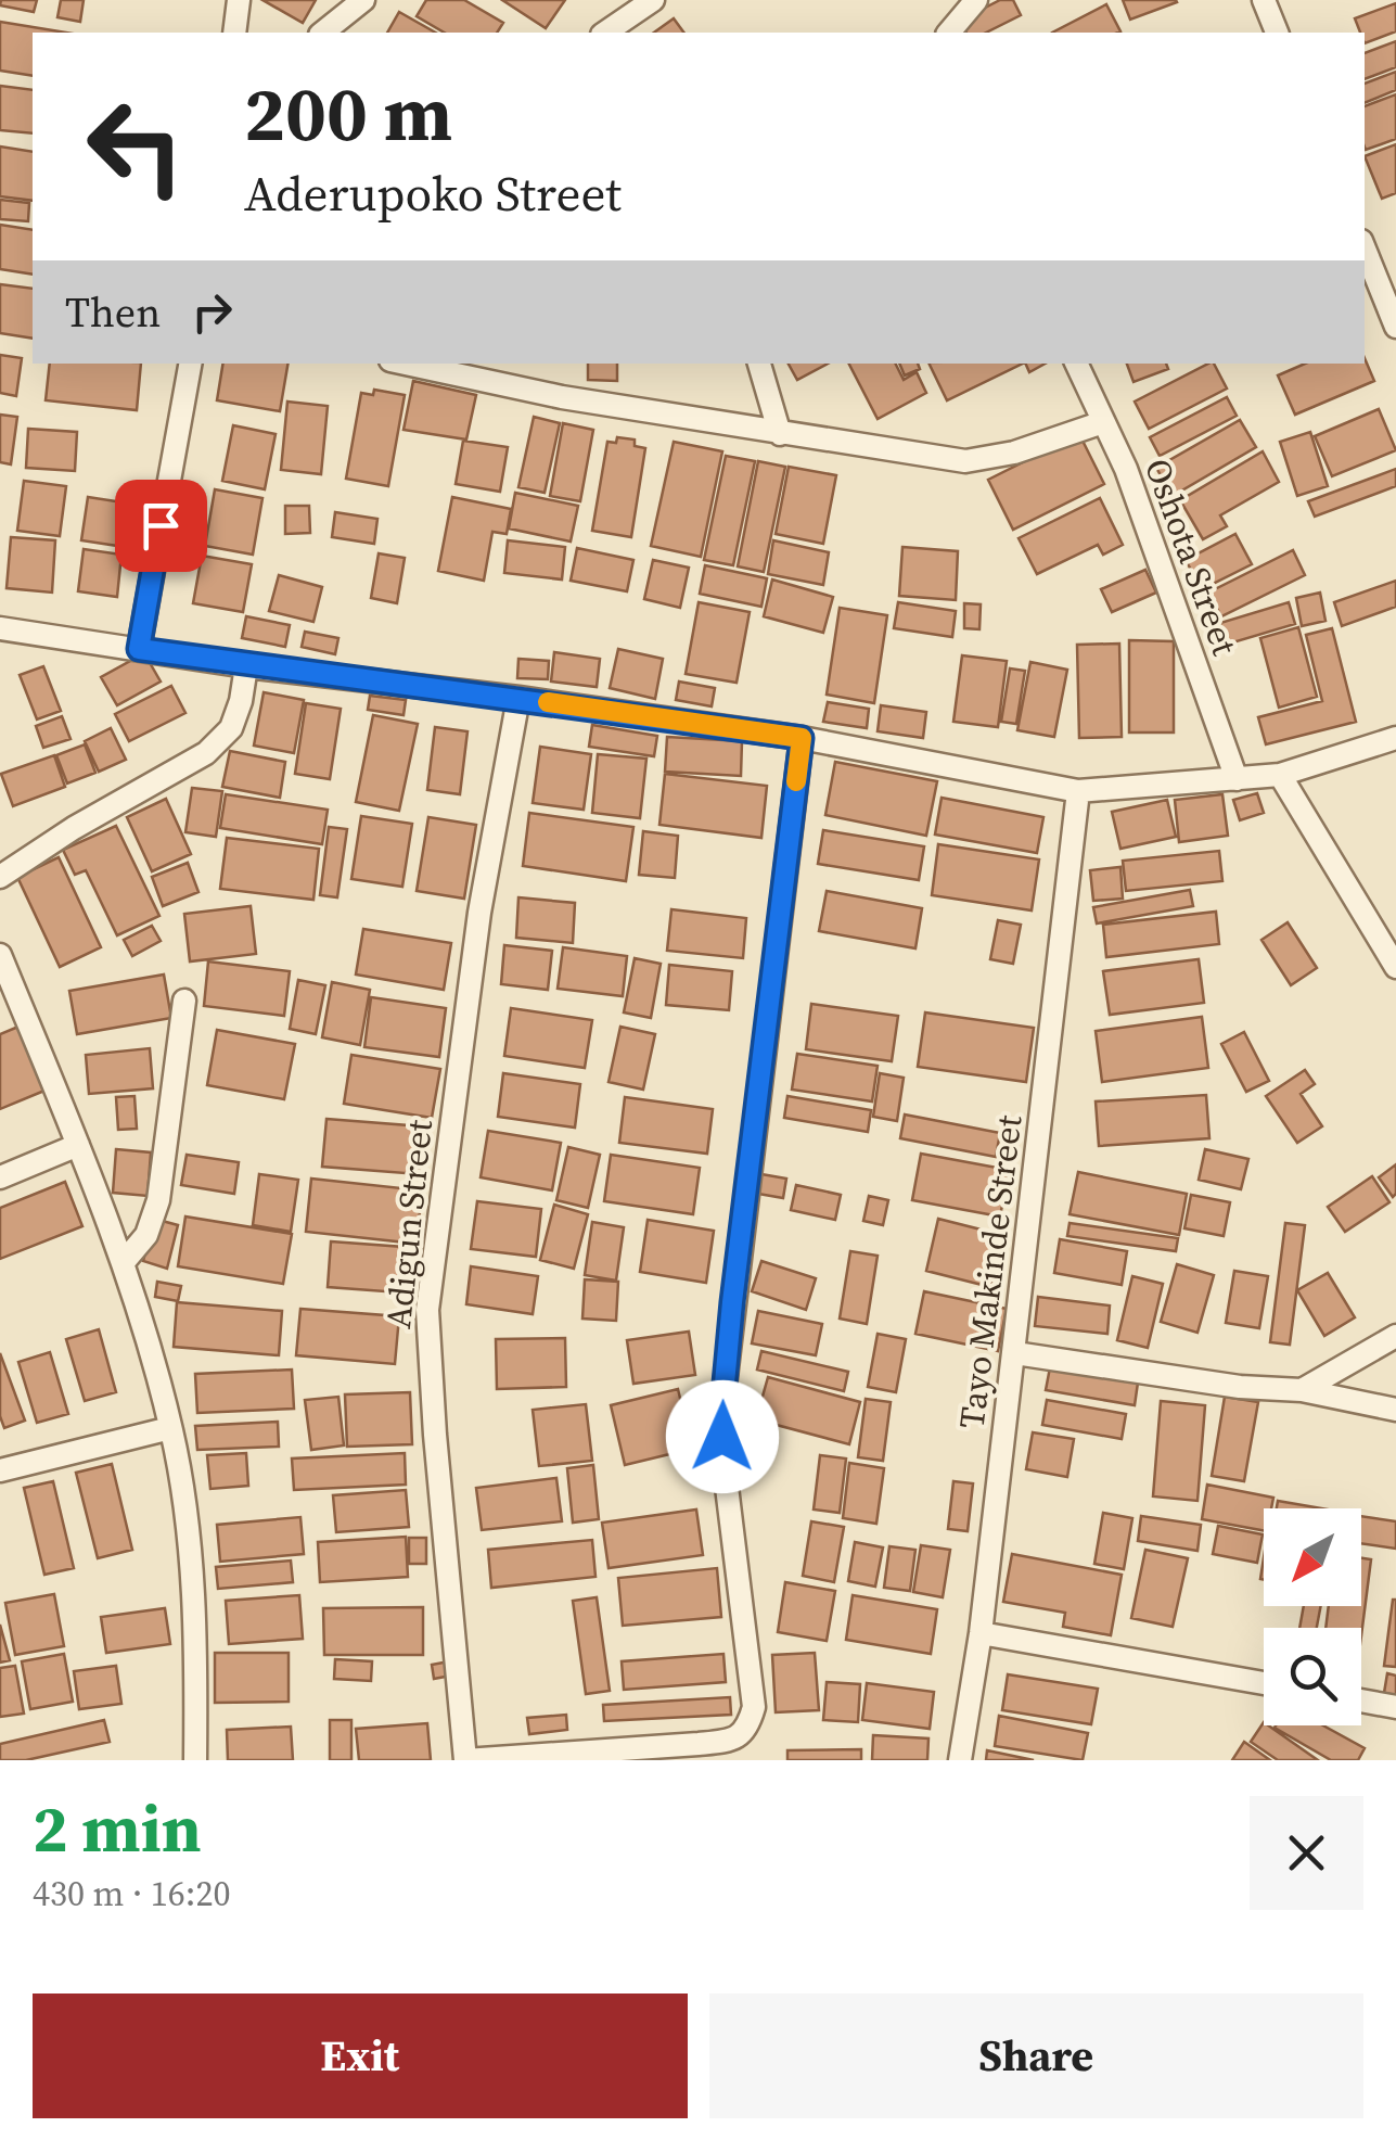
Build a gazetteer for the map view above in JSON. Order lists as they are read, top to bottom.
{
  "streets": {
    "street": ["Oshota Street", "Adigun Street", "Tayo Makinde Street"]
  },
  "north": "bottom left",
  "page": {
    "turn": ["200 m", "Aderupoko Street"],
    "then": "Then",
    "heading": ["2 min", "430 m · 16:20"],
    "buttons": ["Exit", "Share"]
  }
}
